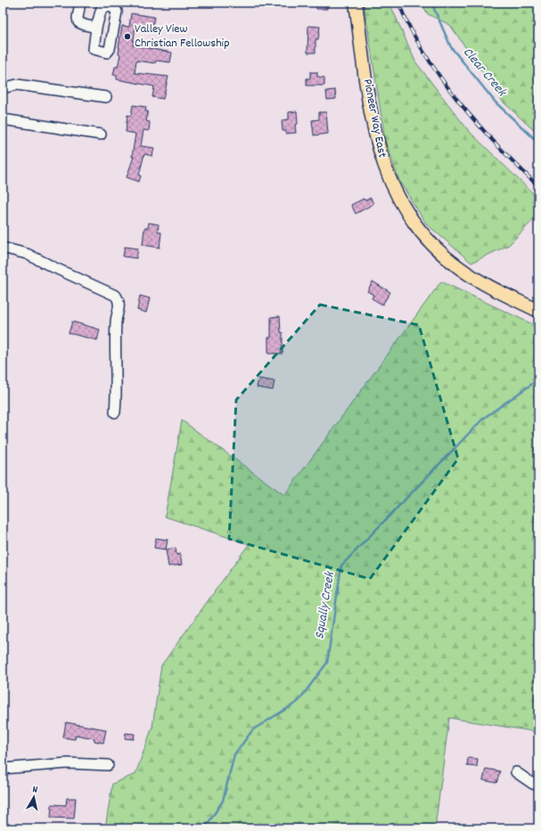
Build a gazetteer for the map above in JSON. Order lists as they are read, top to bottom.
{
  "streets": {
    "main road": ["Pioneer Way East"]
  },
  "water": ["Clear Creek", "Squally Creek"],
  "places": ["Valley View Christian Fellowship"],
  "north": "top"
}
